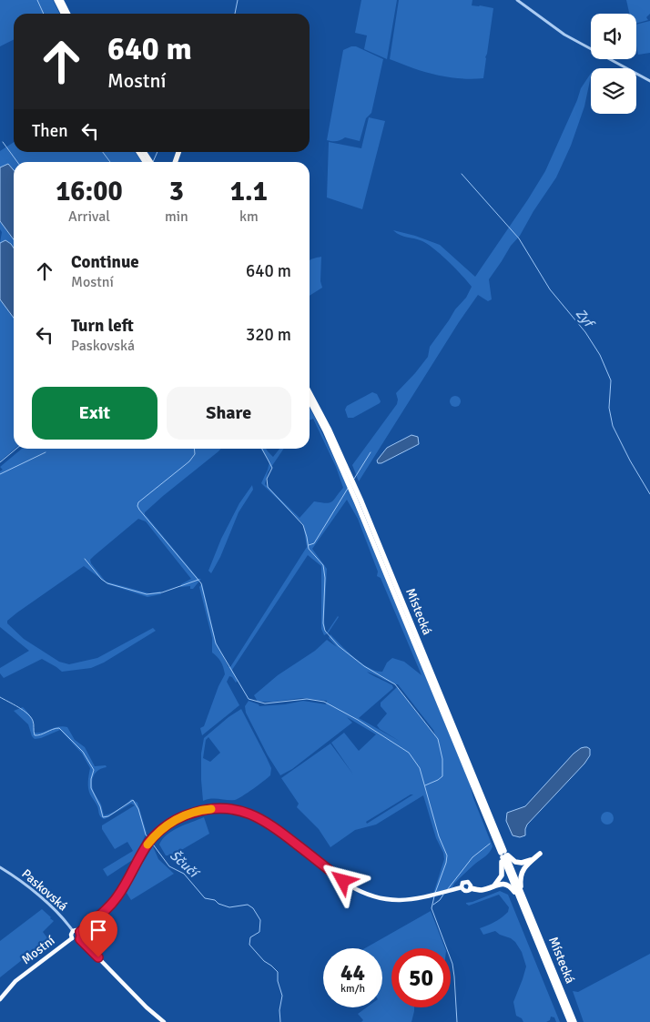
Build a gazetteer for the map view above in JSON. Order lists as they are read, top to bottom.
{
  "streets": {
    "highway": ["Místecká"],
    "main road": ["Mostní"],
    "street": ["Paskovská"]
  },
  "crossings": [
    ["Paskovská", "Mostní"]
  ],
  "water": ["Zyf", "Ščučí"],
  "page": {
    "turn": ["640 m", "Mostní"],
    "then": "Then",
    "eta": [
      "16:00",
      "Arrival",
      "3",
      "min",
      "1.1",
      "km"
    ],
    "list": [
      {
        "name": "Continue",
        "note": "Mostní",
        "value": "640 m"
      },
      {
        "name": "Turn left",
        "note": "Paskovská",
        "value": "320 m"
      }
    ],
    "buttons": ["Exit", "Share"],
    "speed": "44 km/h",
    "limit": "50"
  }
}
